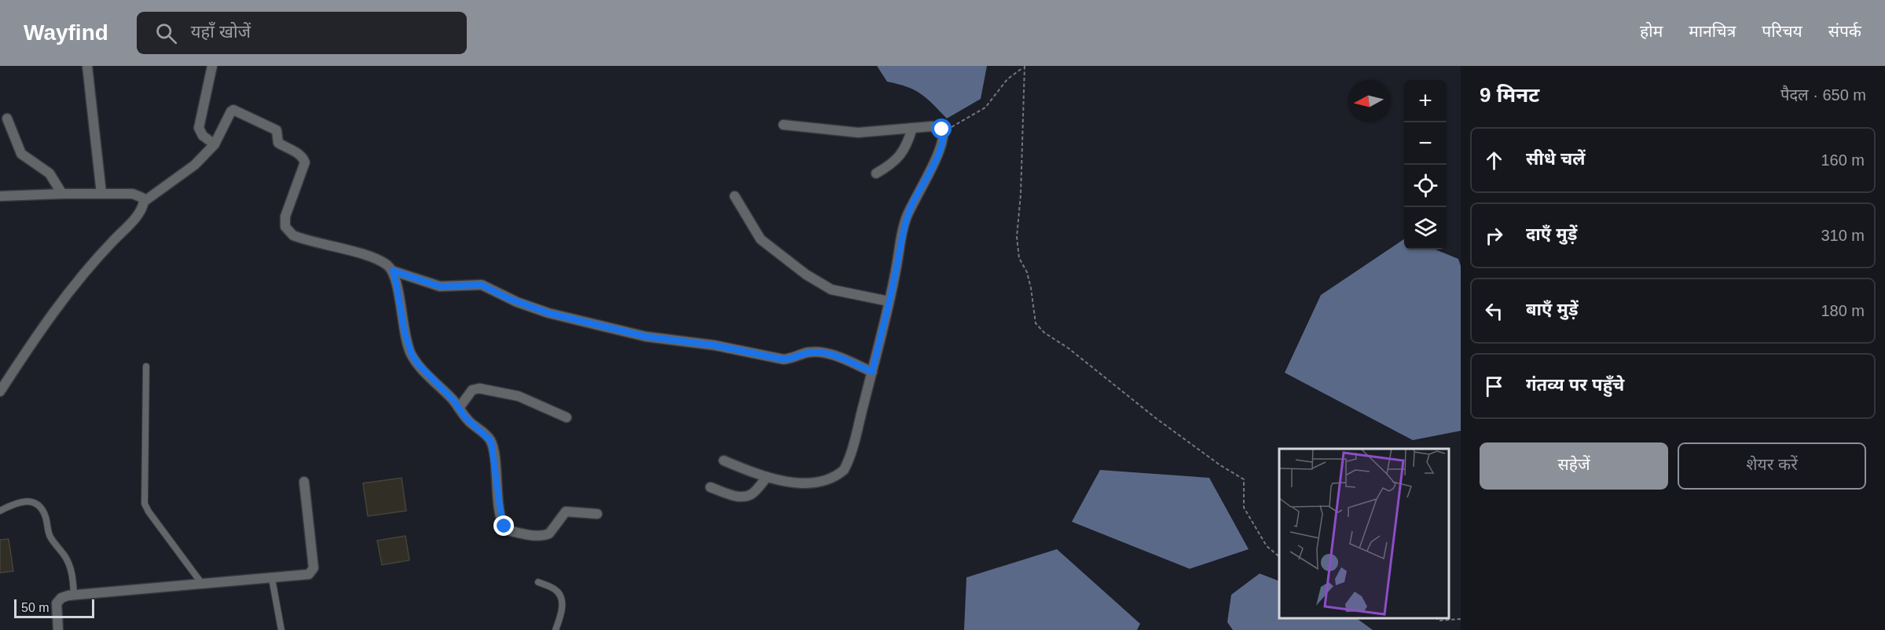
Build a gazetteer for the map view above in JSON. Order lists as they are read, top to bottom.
{
  "scale_bar": "50 m",
  "north": "left",
  "page": {
    "header": "Wayfind",
    "search": "यहाँ खोजें",
    "nav": [
      "होम",
      "मानचित्र",
      "परिचय",
      "संपर्क"
    ],
    "heading": ["9 मिनट", "पैदल · 650 m"],
    "map_buttons": ["+", "−"],
    "list": [
      ["सीधे चलें", "160 m"],
      ["दाएँ मुड़ें", "310 m"],
      ["बाएँ मुड़ें", "180 m"],
      "गंतव्य पर पहुँचे"
    ],
    "buttons": ["सहेजें", "शेयर करें"],
    "scale": "50 m"
  }
}
